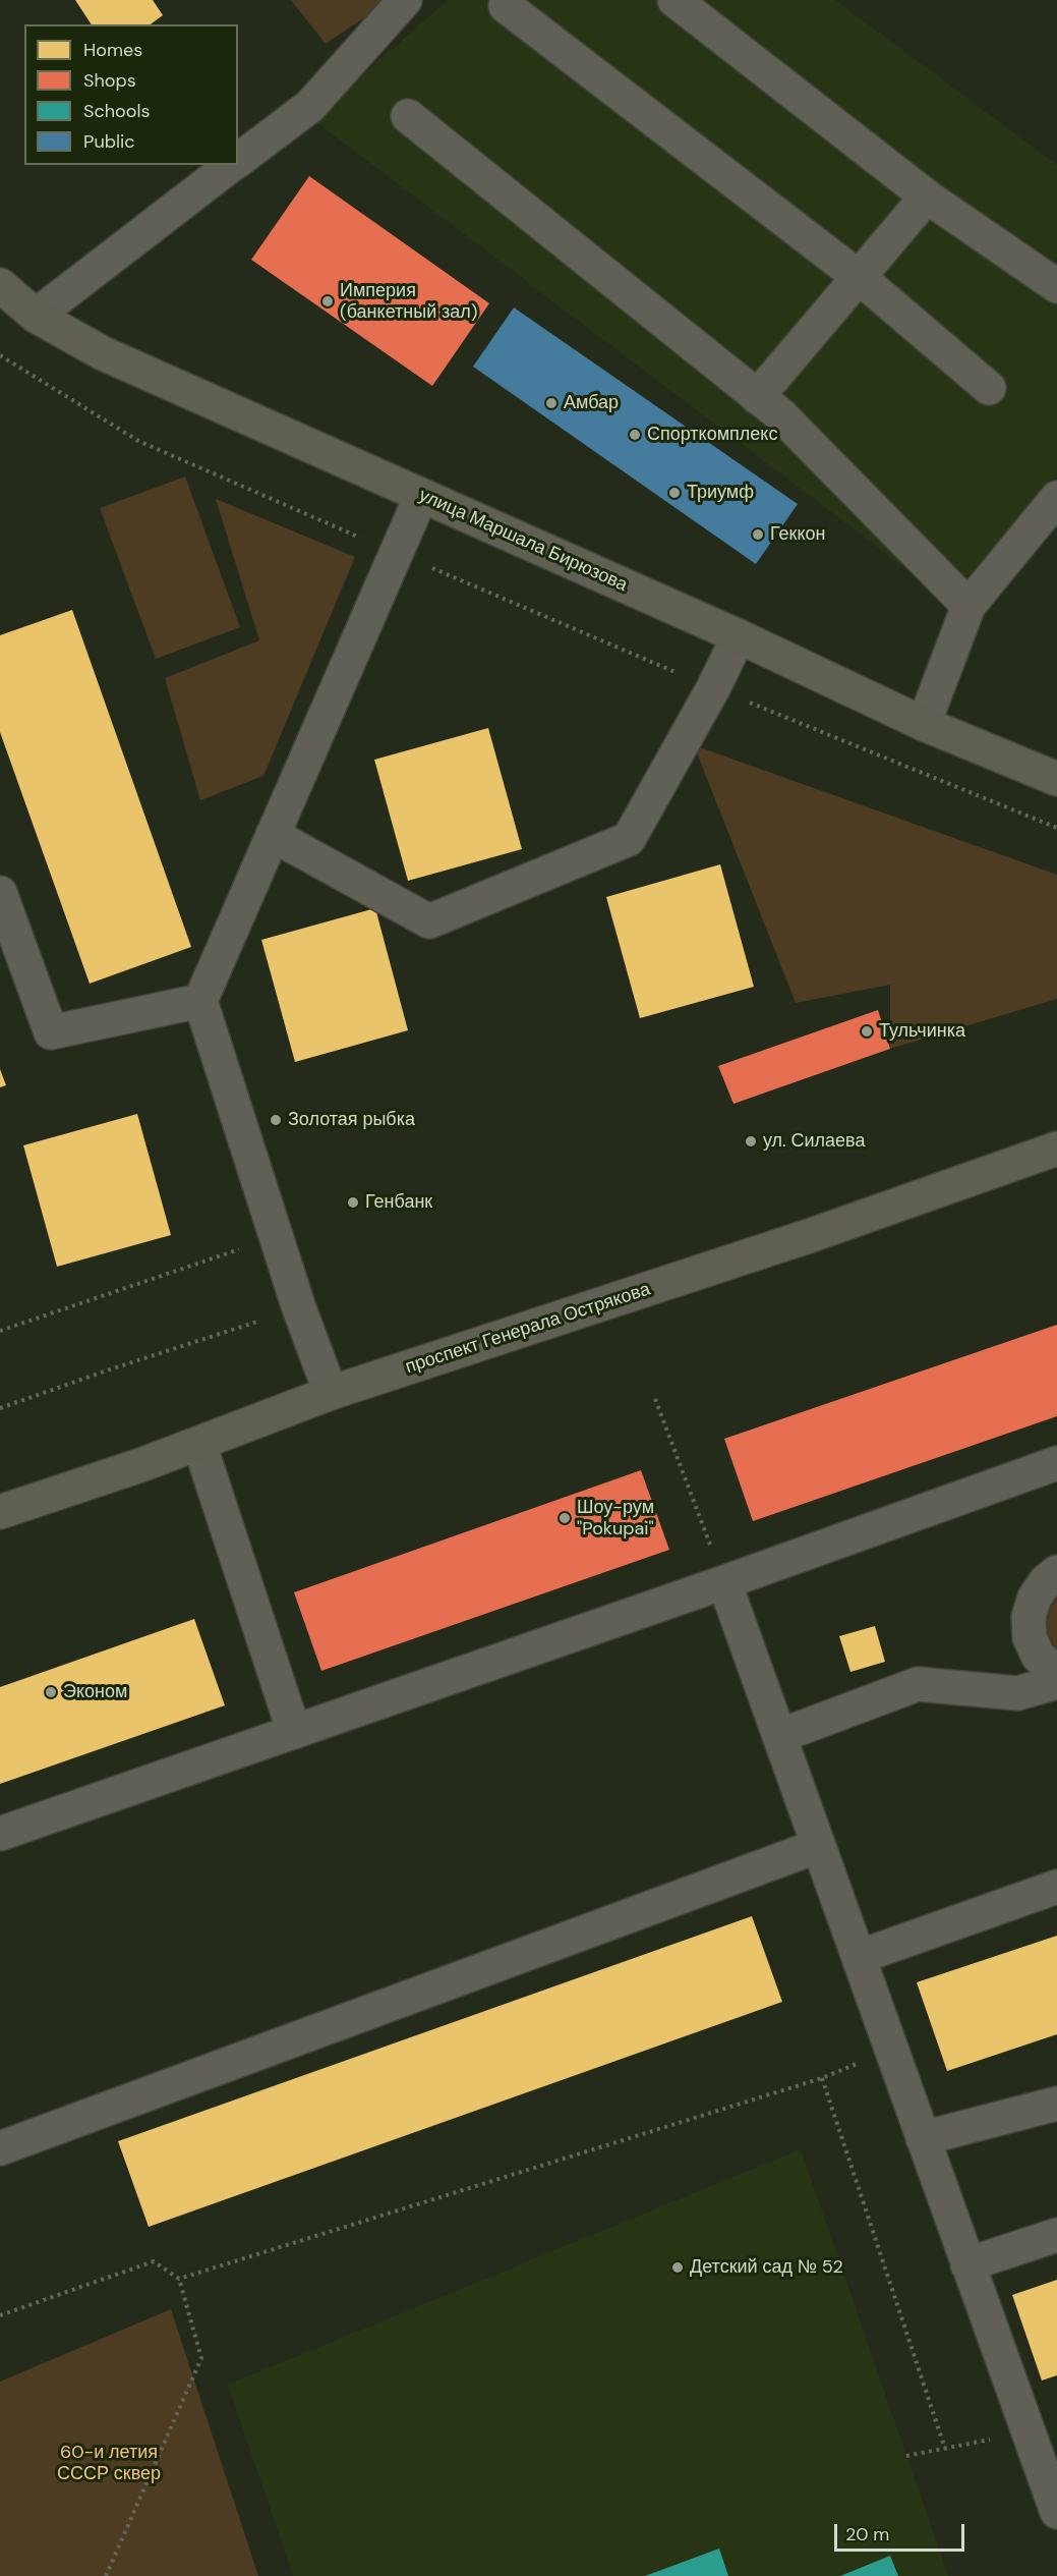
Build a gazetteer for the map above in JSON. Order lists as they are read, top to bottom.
{
  "streets": {
    "main road": ["улица Маршала Бирюзова", "проспект Генерала Острякова"]
  },
  "parks": ["60-и летия СССР сквер"],
  "places": [
    "Империя (банкетный зал)",
    "Амбар",
    "Спорткомплекс",
    "Триумф",
    "Геккон",
    "Тульчинка",
    "Золотая рыбка",
    "ул. Силаева",
    "Генбанк",
    "Шоу-рум \"Pokupai\"",
    "Эконом",
    "Детский сад № 52"
  ],
  "legend": [
    "Homes",
    "Shops",
    "Schools",
    "Public"
  ],
  "scale_bar": "20 m"
}
